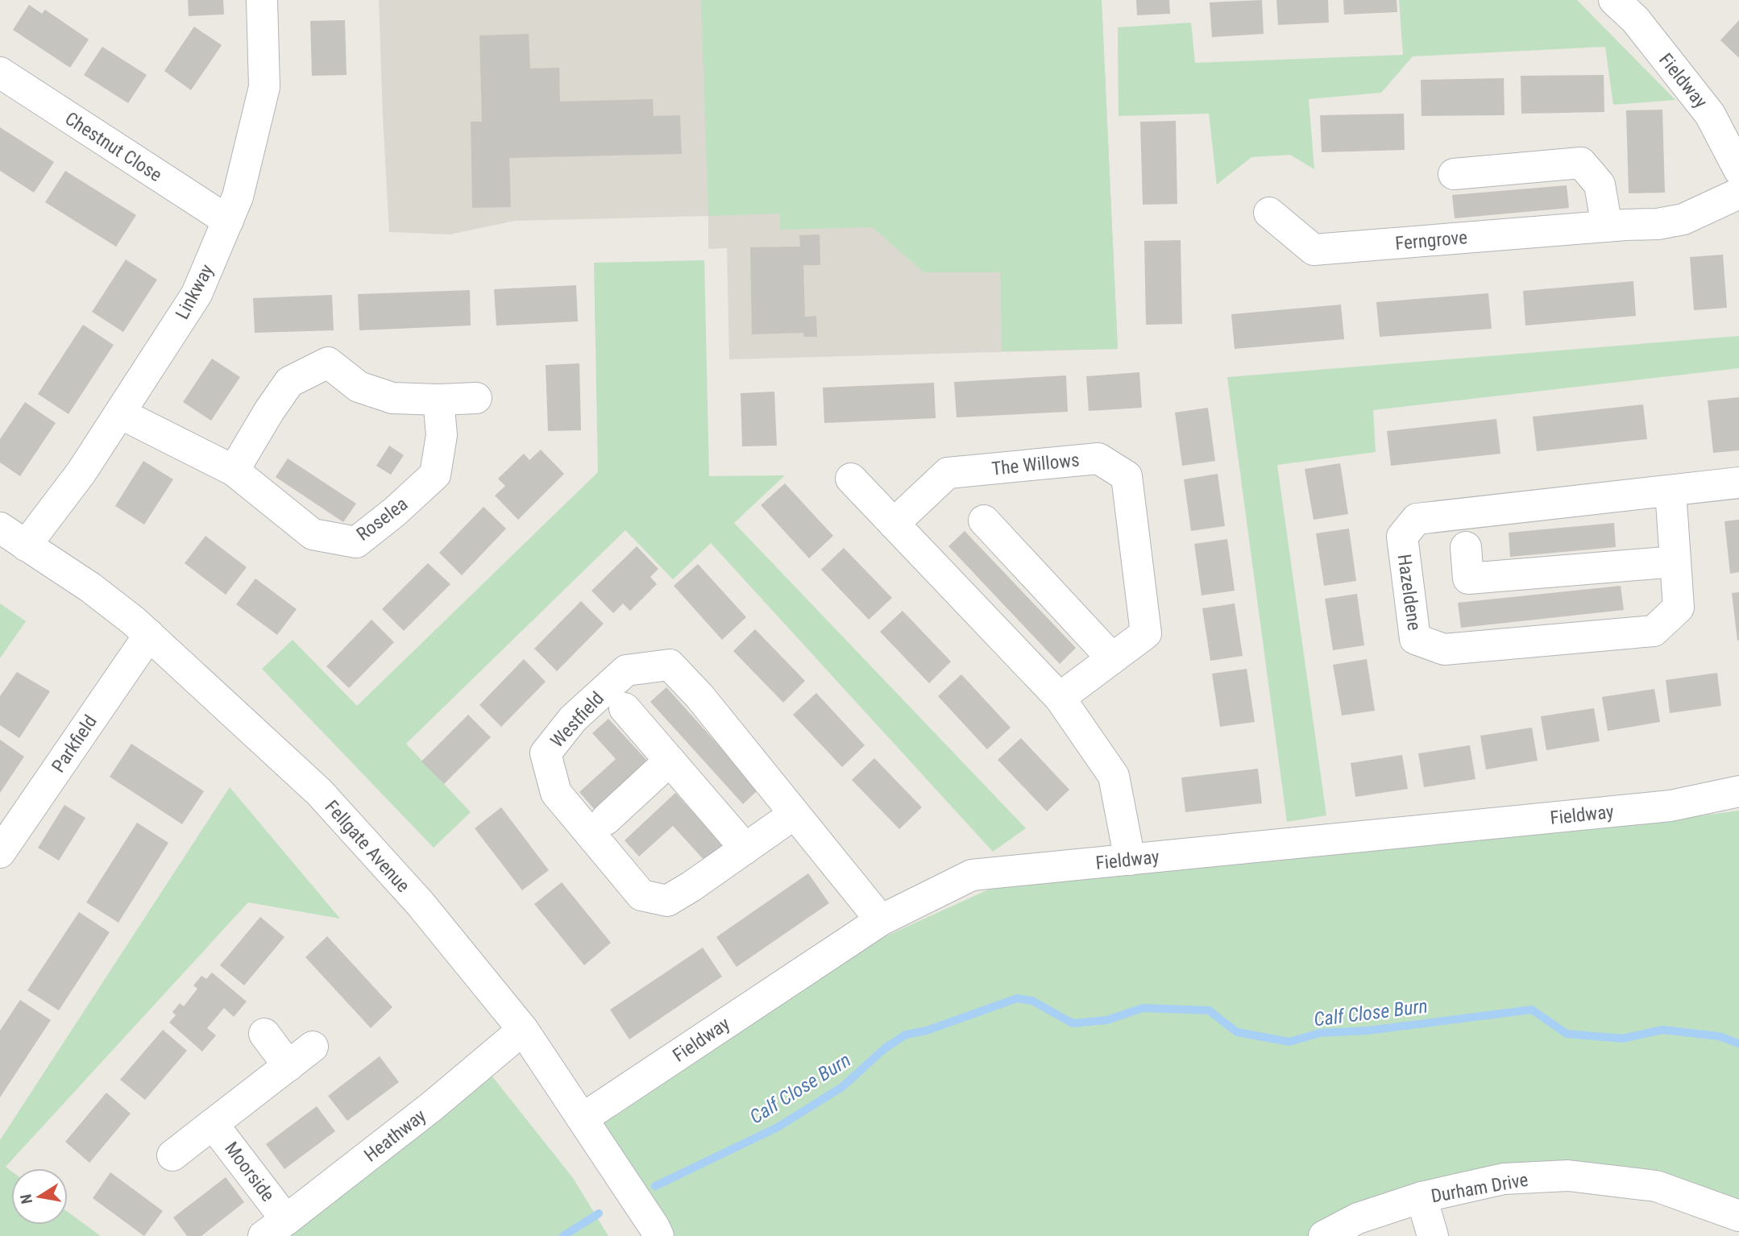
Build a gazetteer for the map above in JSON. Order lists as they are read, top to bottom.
{
  "streets": {
    "street": [
      "Fieldway",
      "Chestnut Close",
      "Ferngrove",
      "Linkway",
      "The Willows",
      "Roselea",
      "Hazeldene",
      "Westfield",
      "Parkfield",
      "Fellgate Avenue",
      "Heathway",
      "Moorside",
      "Durham Drive"
    ]
  },
  "crossings": [
    ["Fieldway", "Westfield"],
    ["Fieldway", "Fellgate Avenue"],
    ["Chestnut Close", "Linkway"],
    ["Linkway", "Roselea"],
    ["Linkway", "Fellgate Avenue"],
    ["Parkfield", "Fellgate Avenue"],
    ["Fellgate Avenue", "Heathway"],
    ["Heathway", "Moorside"]
  ],
  "water": ["Calf Close Burn"],
  "north": "left"
}
